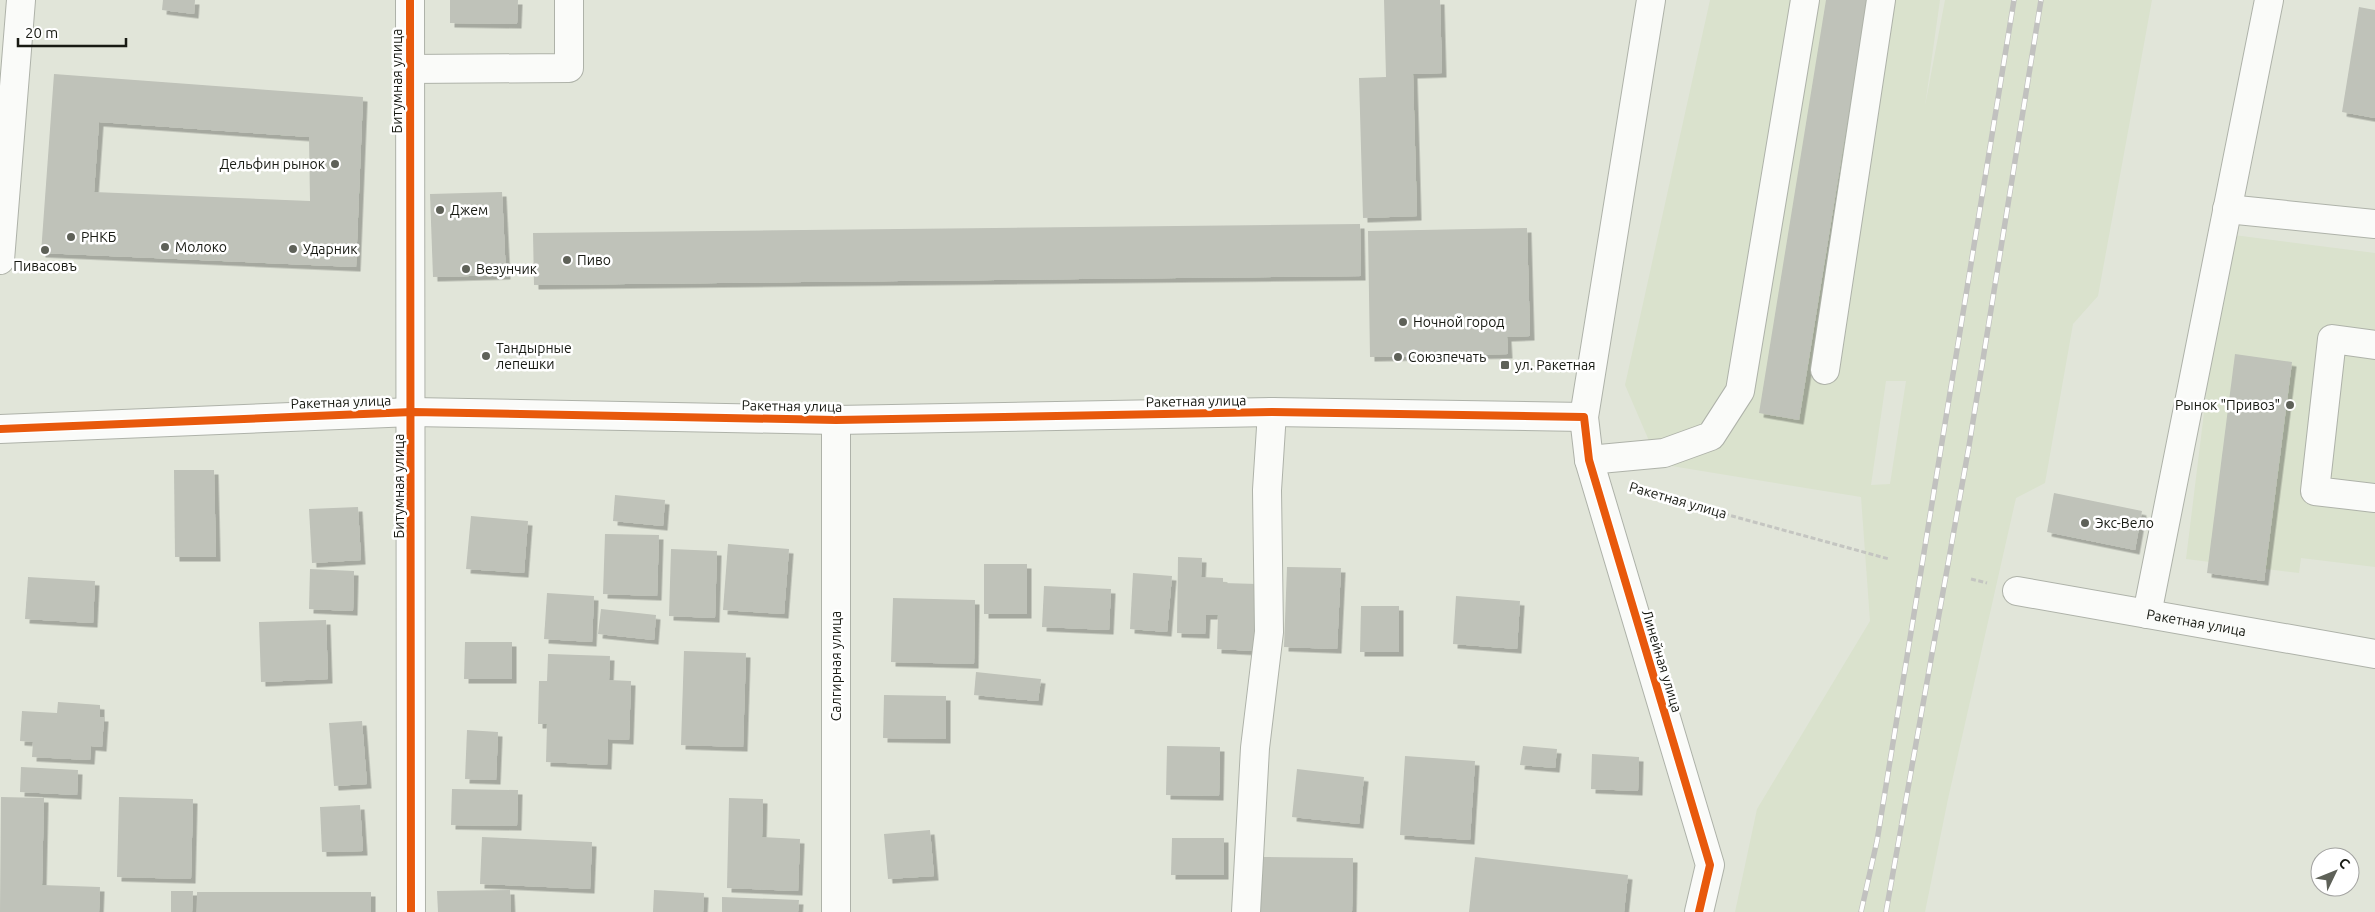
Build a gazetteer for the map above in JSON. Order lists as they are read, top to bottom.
{
  "streets": {
    "street": [
      "Битумная улица",
      "Ракетная улица",
      "Линейная улица",
      "Салгирная улица"
    ]
  },
  "crossings": [
    ["Битумная улица", "Ракетная улица"],
    ["Ракетная улица", "Линейная улица"],
    ["Ракетная улица", "Салгирная улица"]
  ],
  "places": {
    "other": [
      "Дельфин рынок",
      "Джем",
      "РНКБ",
      "Молоко",
      "Ударник",
      "Пивасовъ",
      "Пиво",
      "Везунчик",
      "Ночной город",
      "Тандырные лепешки",
      "Союзпечать",
      "Рынок \"Привоз\"",
      "Экс-Вело"
    ],
    "transit": ["ул. Ракетная"]
  },
  "scale_bar": "20 m",
  "north": "top right"
}
